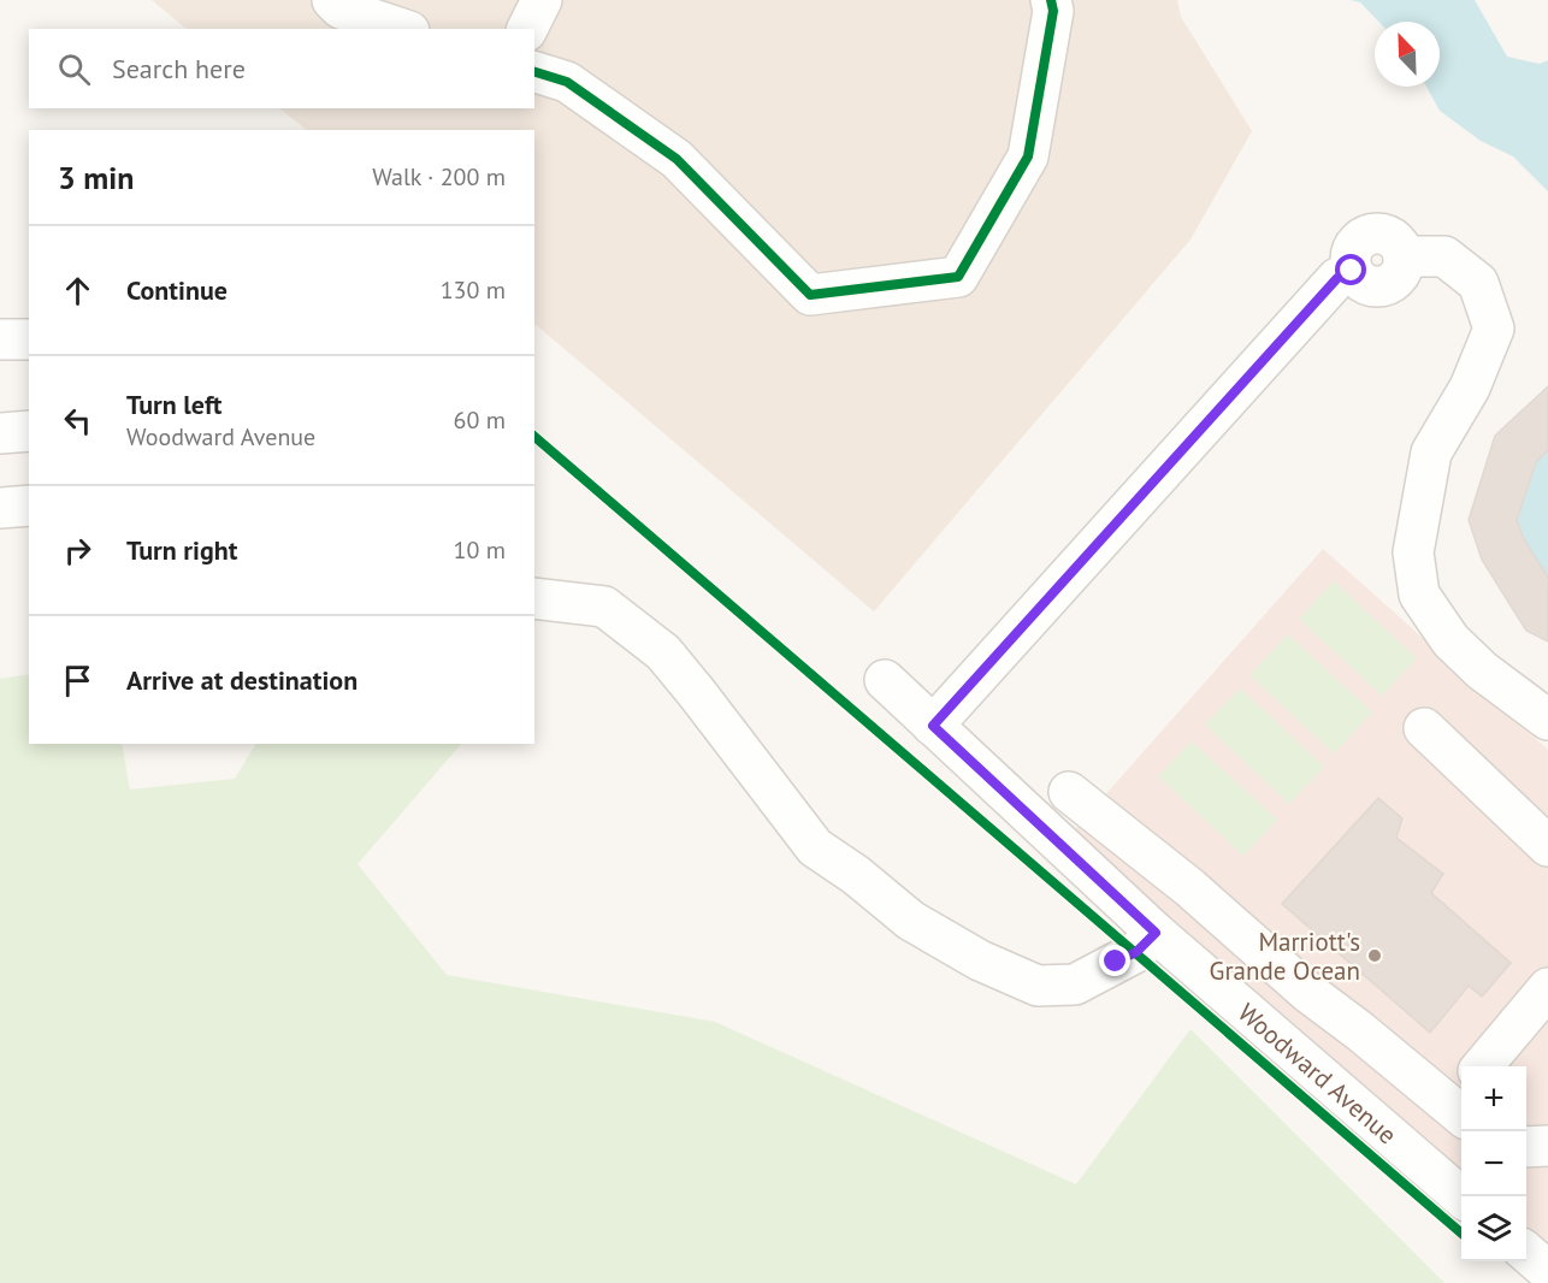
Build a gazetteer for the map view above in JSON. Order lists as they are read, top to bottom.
{
  "streets": {
    "street": ["Woodward Avenue"]
  },
  "places": ["Marriott's Grande Ocean"],
  "north": "top left",
  "page": {
    "search": "Search here",
    "heading": ["3 min", "Walk · 200 m"],
    "list": [
      ["Continue", "130 m"],
      ["Turn left", "Woodward Avenue", "60 m"],
      ["Turn right", "10 m"],
      "Arrive at destination"
    ],
    "map_buttons": ["+", "−"]
  }
}
